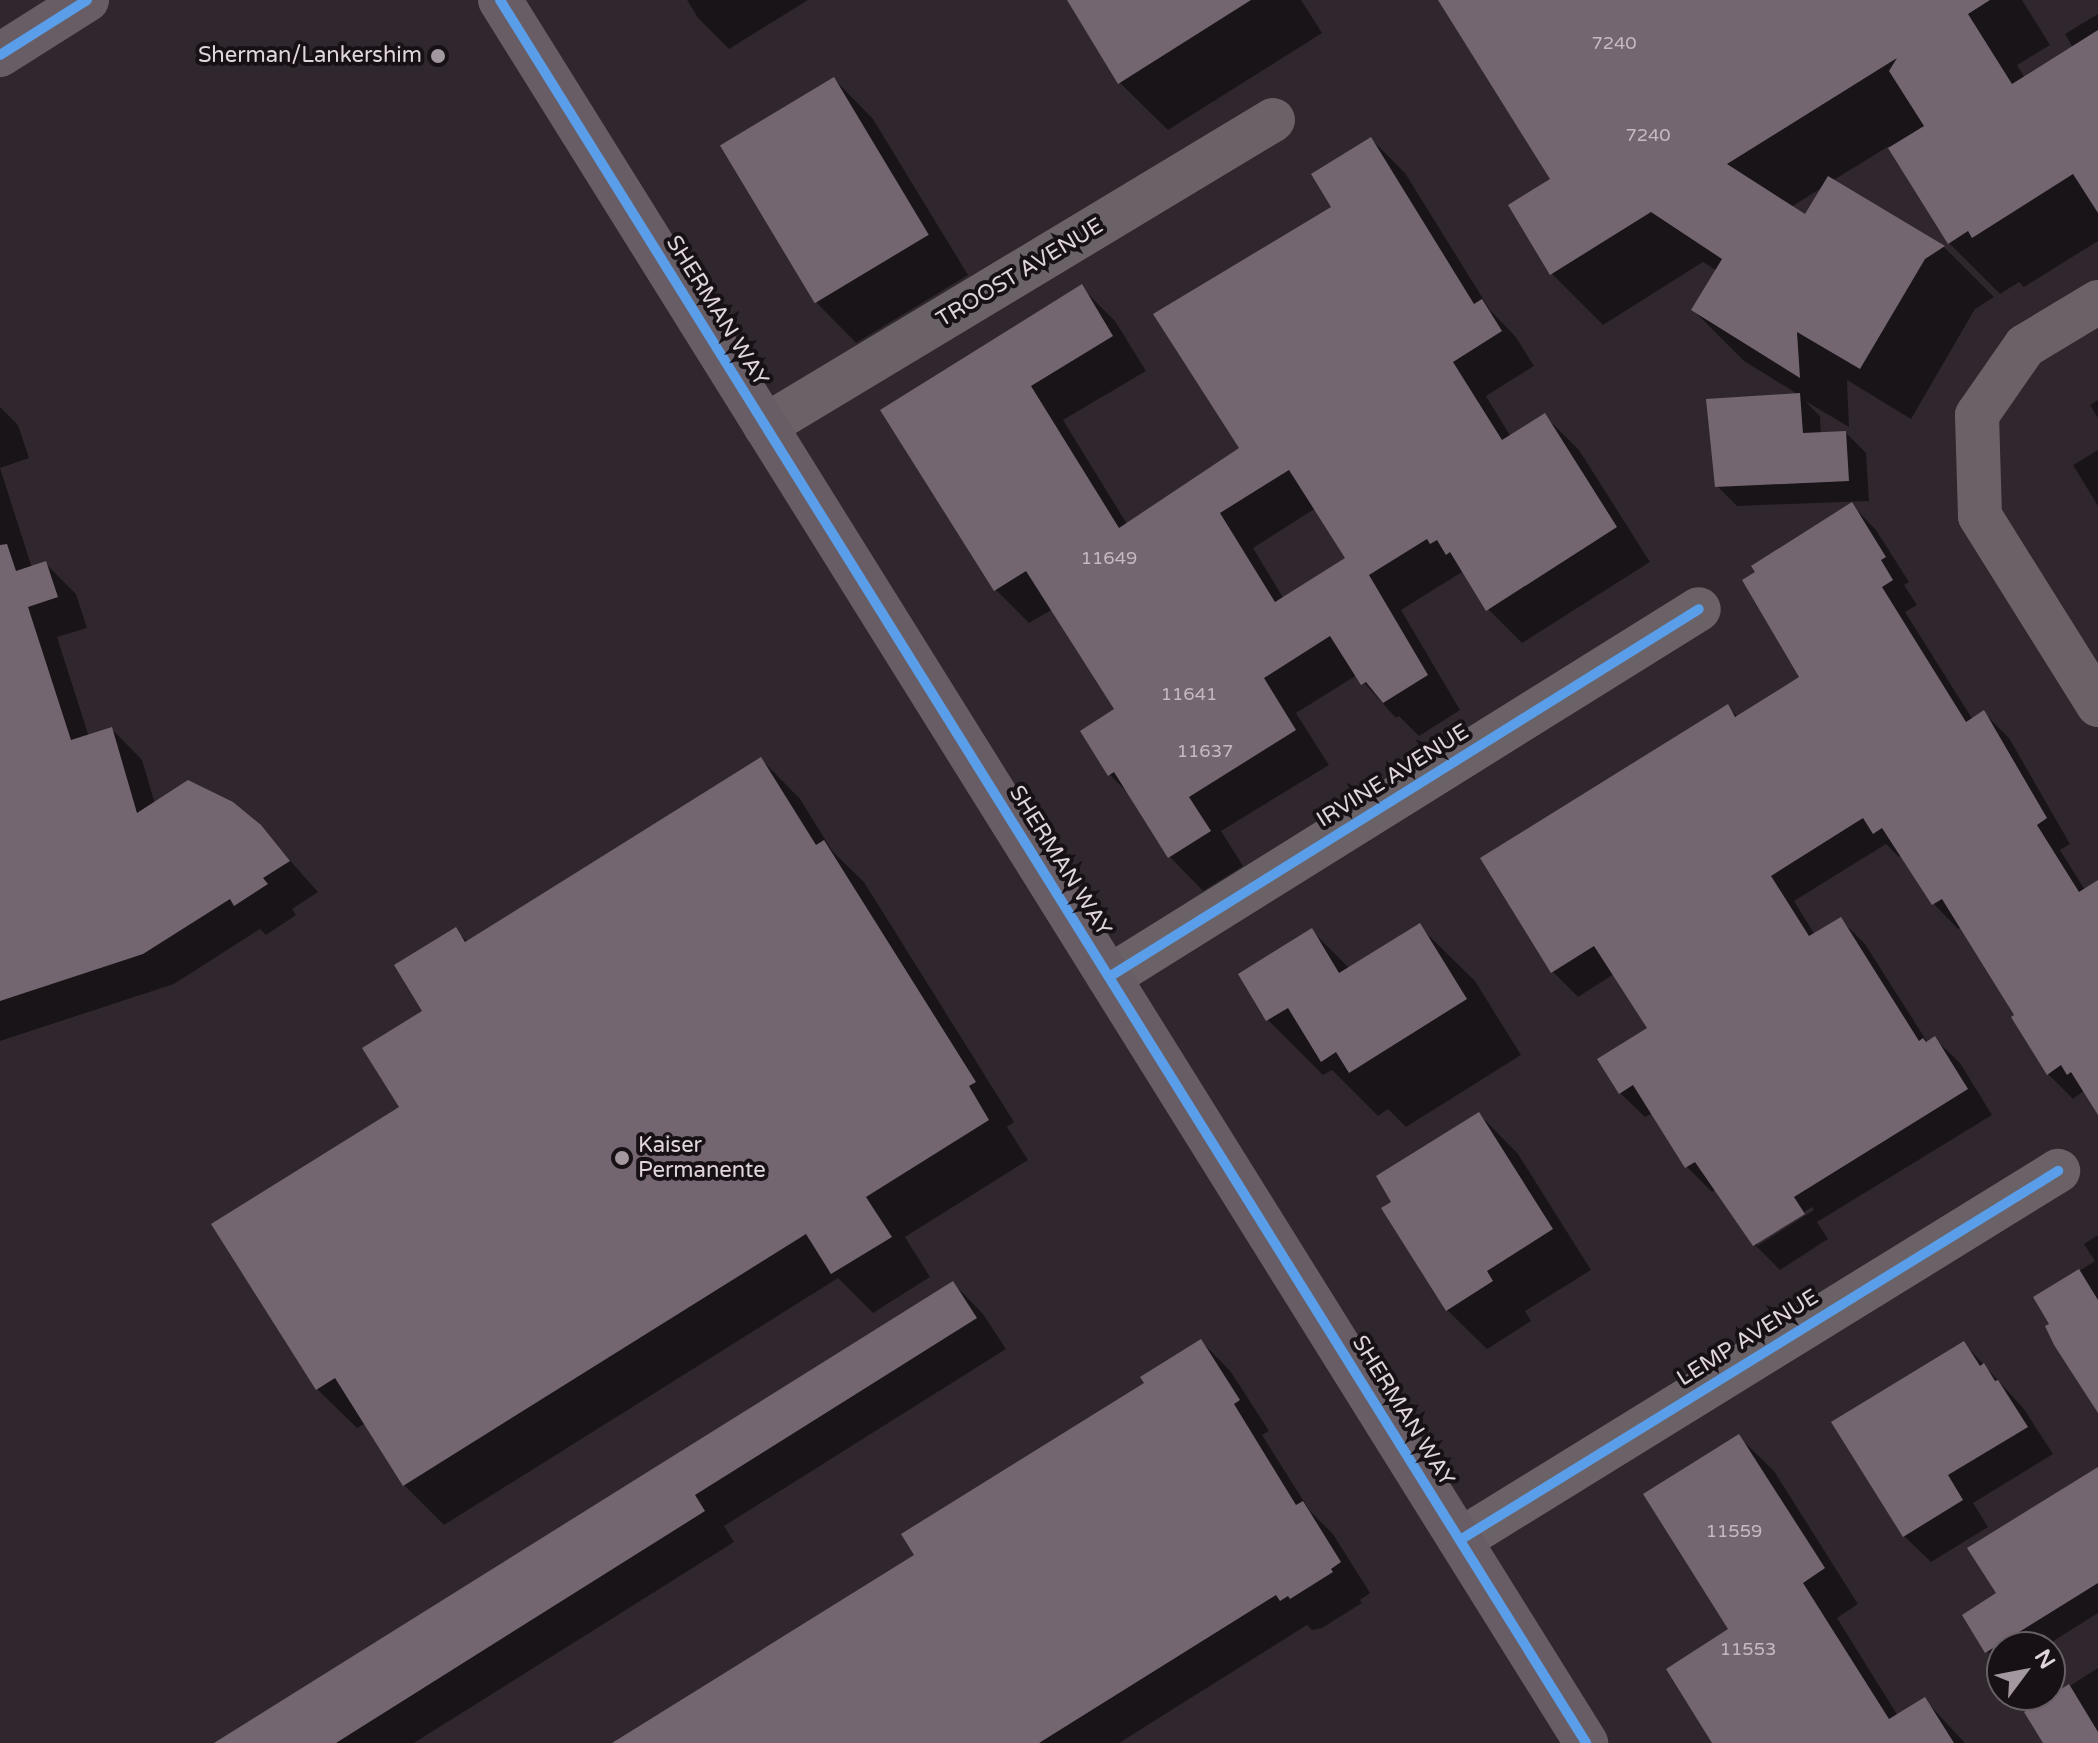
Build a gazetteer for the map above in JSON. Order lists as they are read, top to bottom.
{
  "streets": {
    "main road": ["SHERMAN WAY"],
    "street": ["TROOST AVENUE", "IRVINE AVENUE", "LEMP AVENUE"]
  },
  "crossings": [
    ["TROOST AVENUE", "SHERMAN WAY"],
    ["SHERMAN WAY", "IRVINE AVENUE"],
    ["SHERMAN WAY", "LEMP AVENUE"]
  ],
  "places": ["Sherman/Lankershim", "Kaiser Permanente"],
  "house_numbers": [
    "7240",
    "7240",
    "11649",
    "11641",
    "11637",
    "11559",
    "11553"
  ],
  "north": "top right"
}
